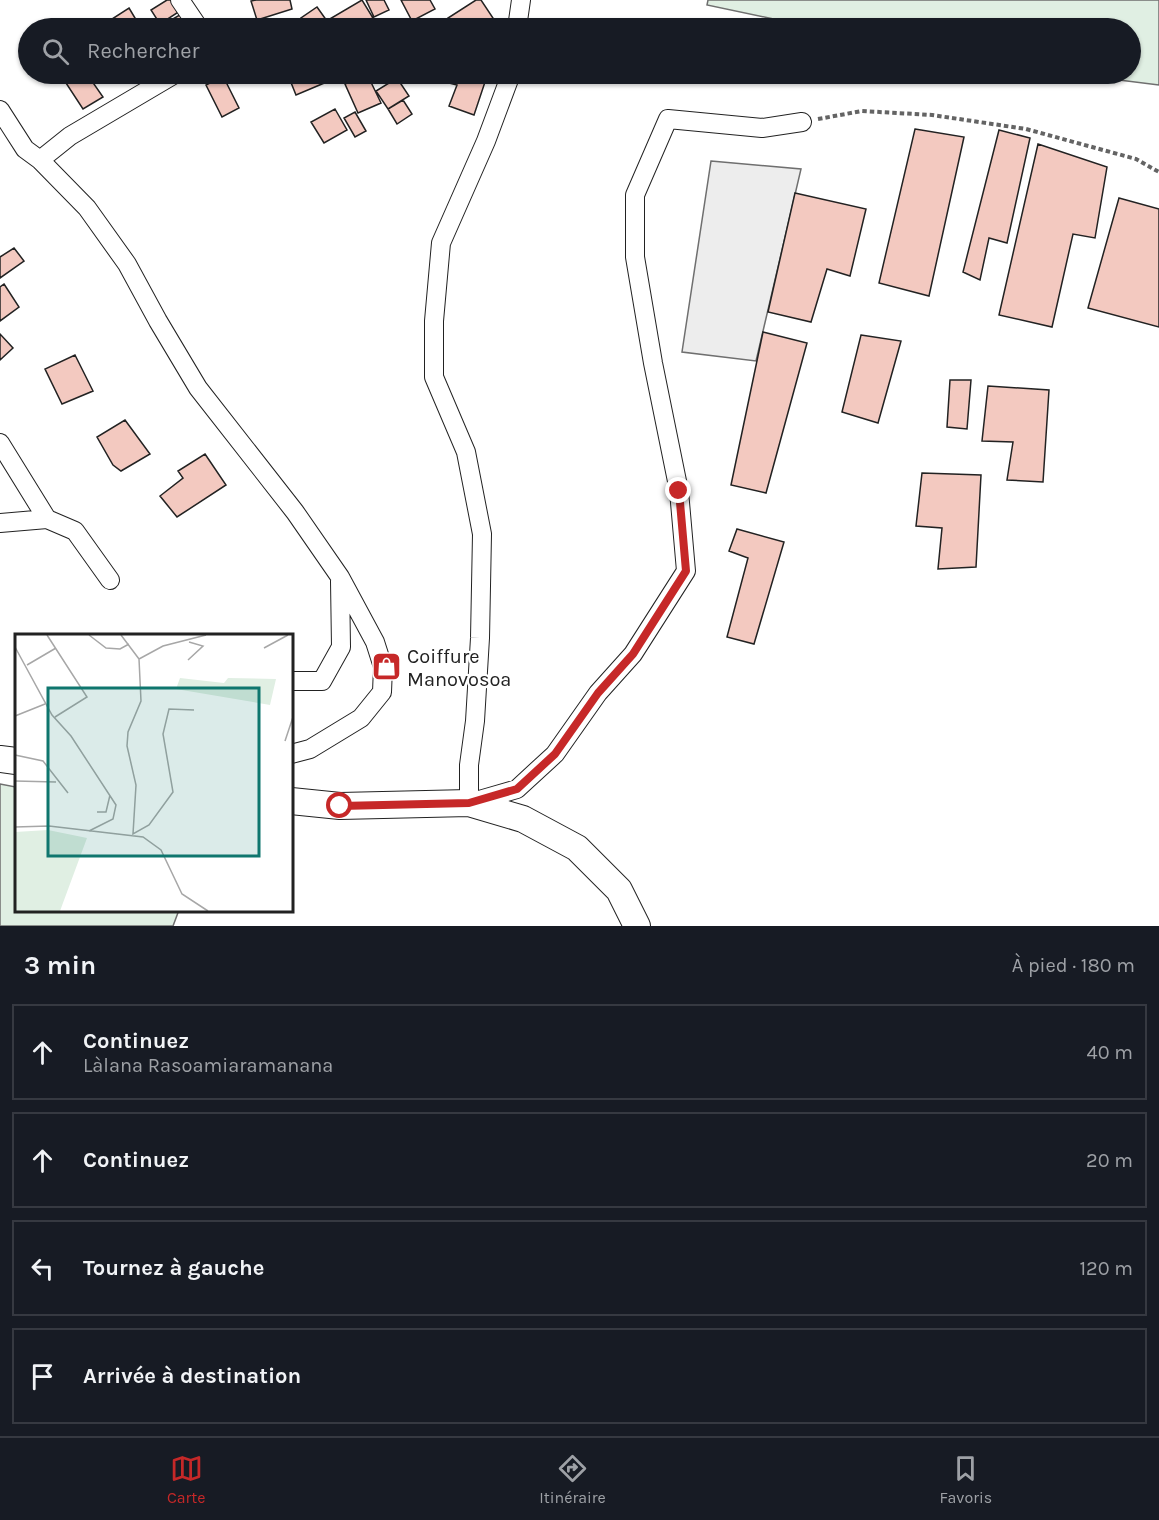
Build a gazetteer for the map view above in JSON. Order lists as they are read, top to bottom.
{
  "places": {
    "shop": ["Coiffure Manovosoa"]
  },
  "page": {
    "search": "Rechercher",
    "heading": ["3 min", "À pied · 180 m"],
    "list": [
      ["Continuez", "Làlana Rasoamiaramanana", "40 m"],
      ["Continuez", "20 m"],
      ["Tournez à gauche", "120 m"],
      "Arrivée à destination"
    ],
    "nav": ["Carte", "Itinéraire", "Favoris"]
  }
}
